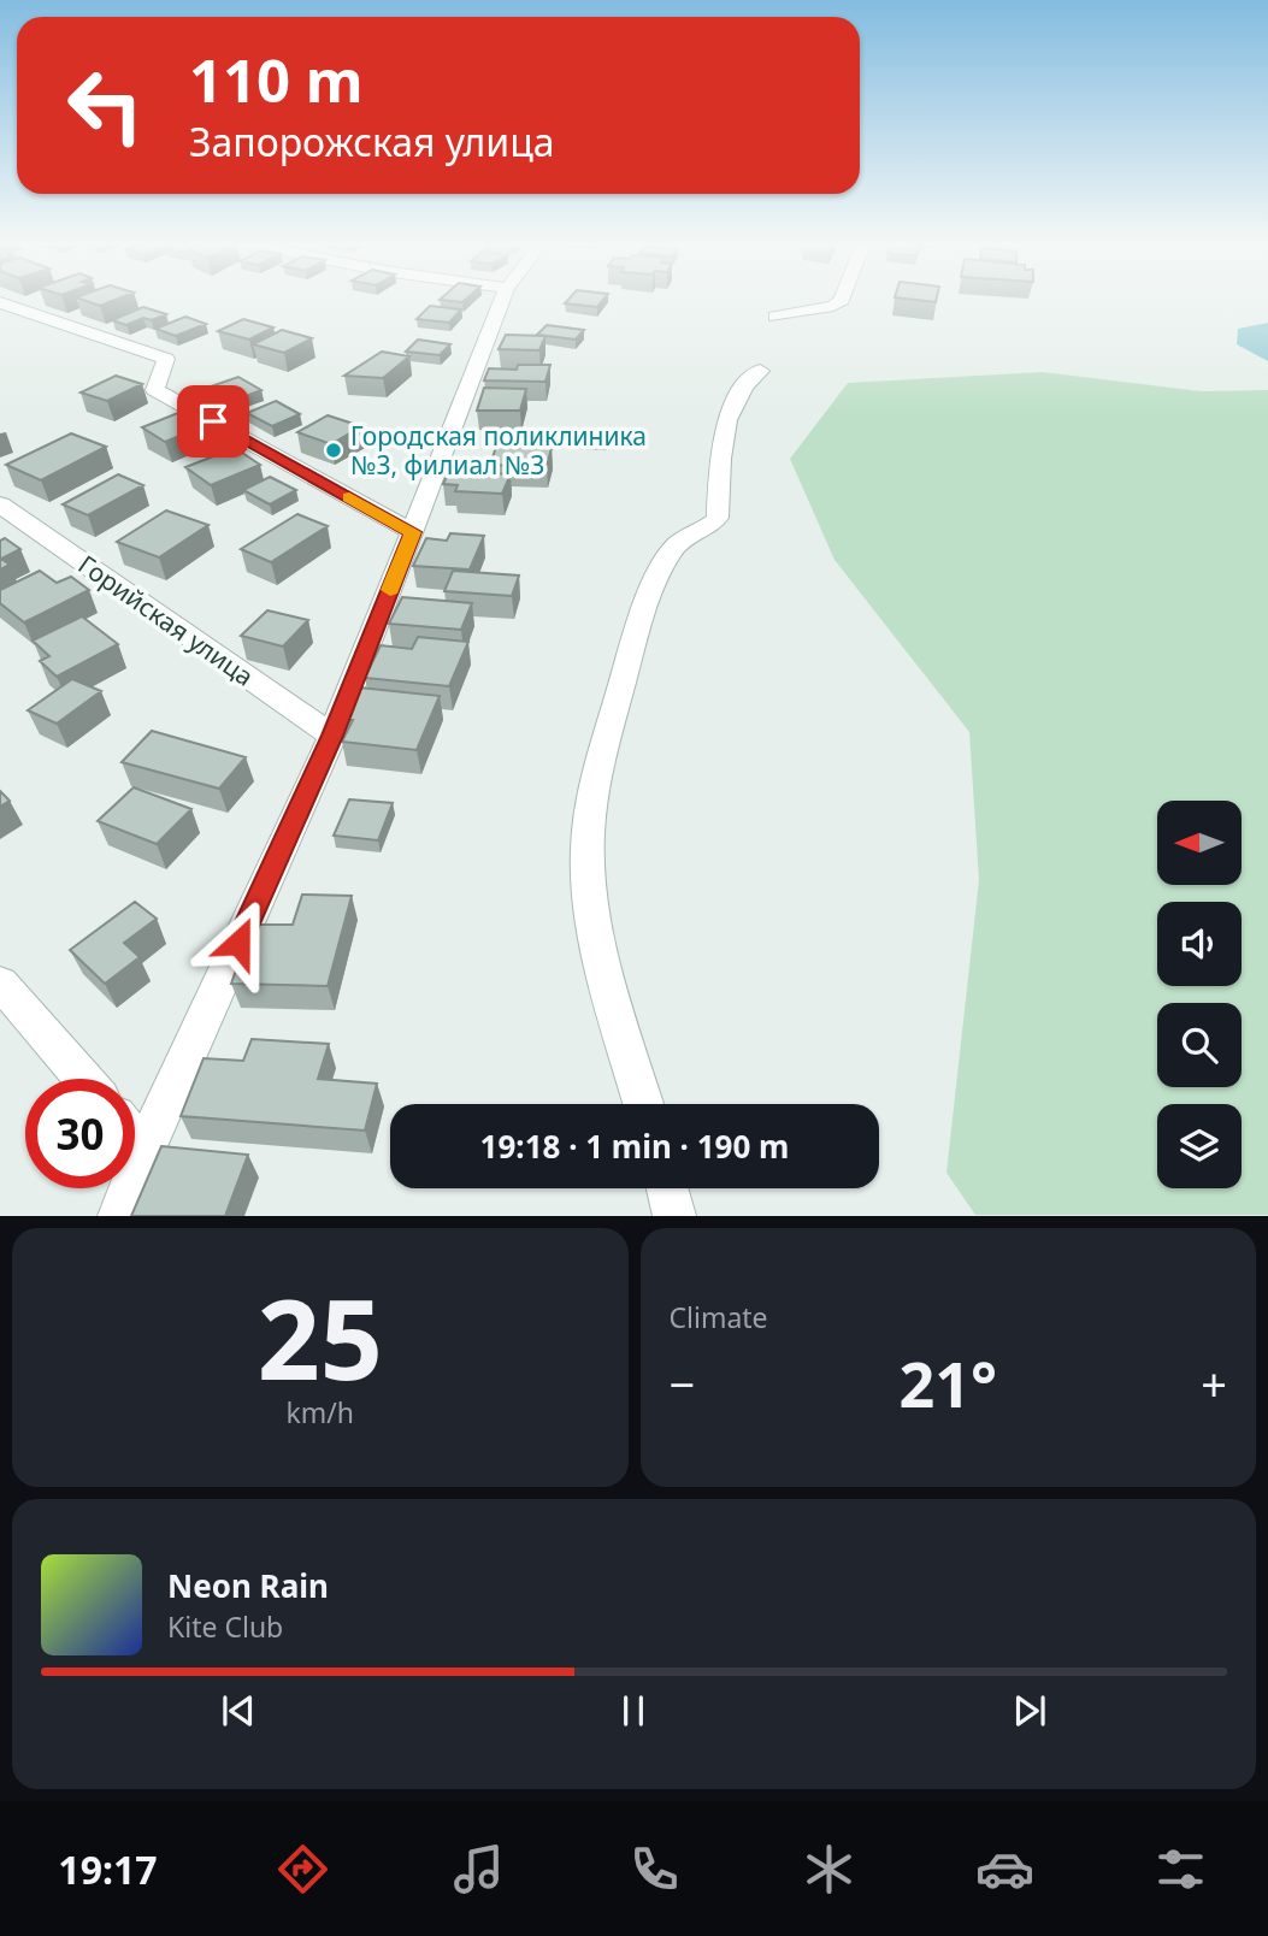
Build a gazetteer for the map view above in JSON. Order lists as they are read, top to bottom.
{
  "streets": {
    "street": ["Горийская улица"]
  },
  "places": ["Городская поликлиника №3, филиал №3"],
  "north": "left",
  "page": {
    "turn": ["110 m", "Запорожская улица"],
    "limit": "30",
    "trip": "19:18 · 1 min · 190 m",
    "tile": [
      ["25", "km/h"],
      "Climate"
    ],
    "heat": ["−", "21°", "+"],
    "song": ["Neon Rain", "Kite Club"],
    "tabs": "19:17"
  }
}
